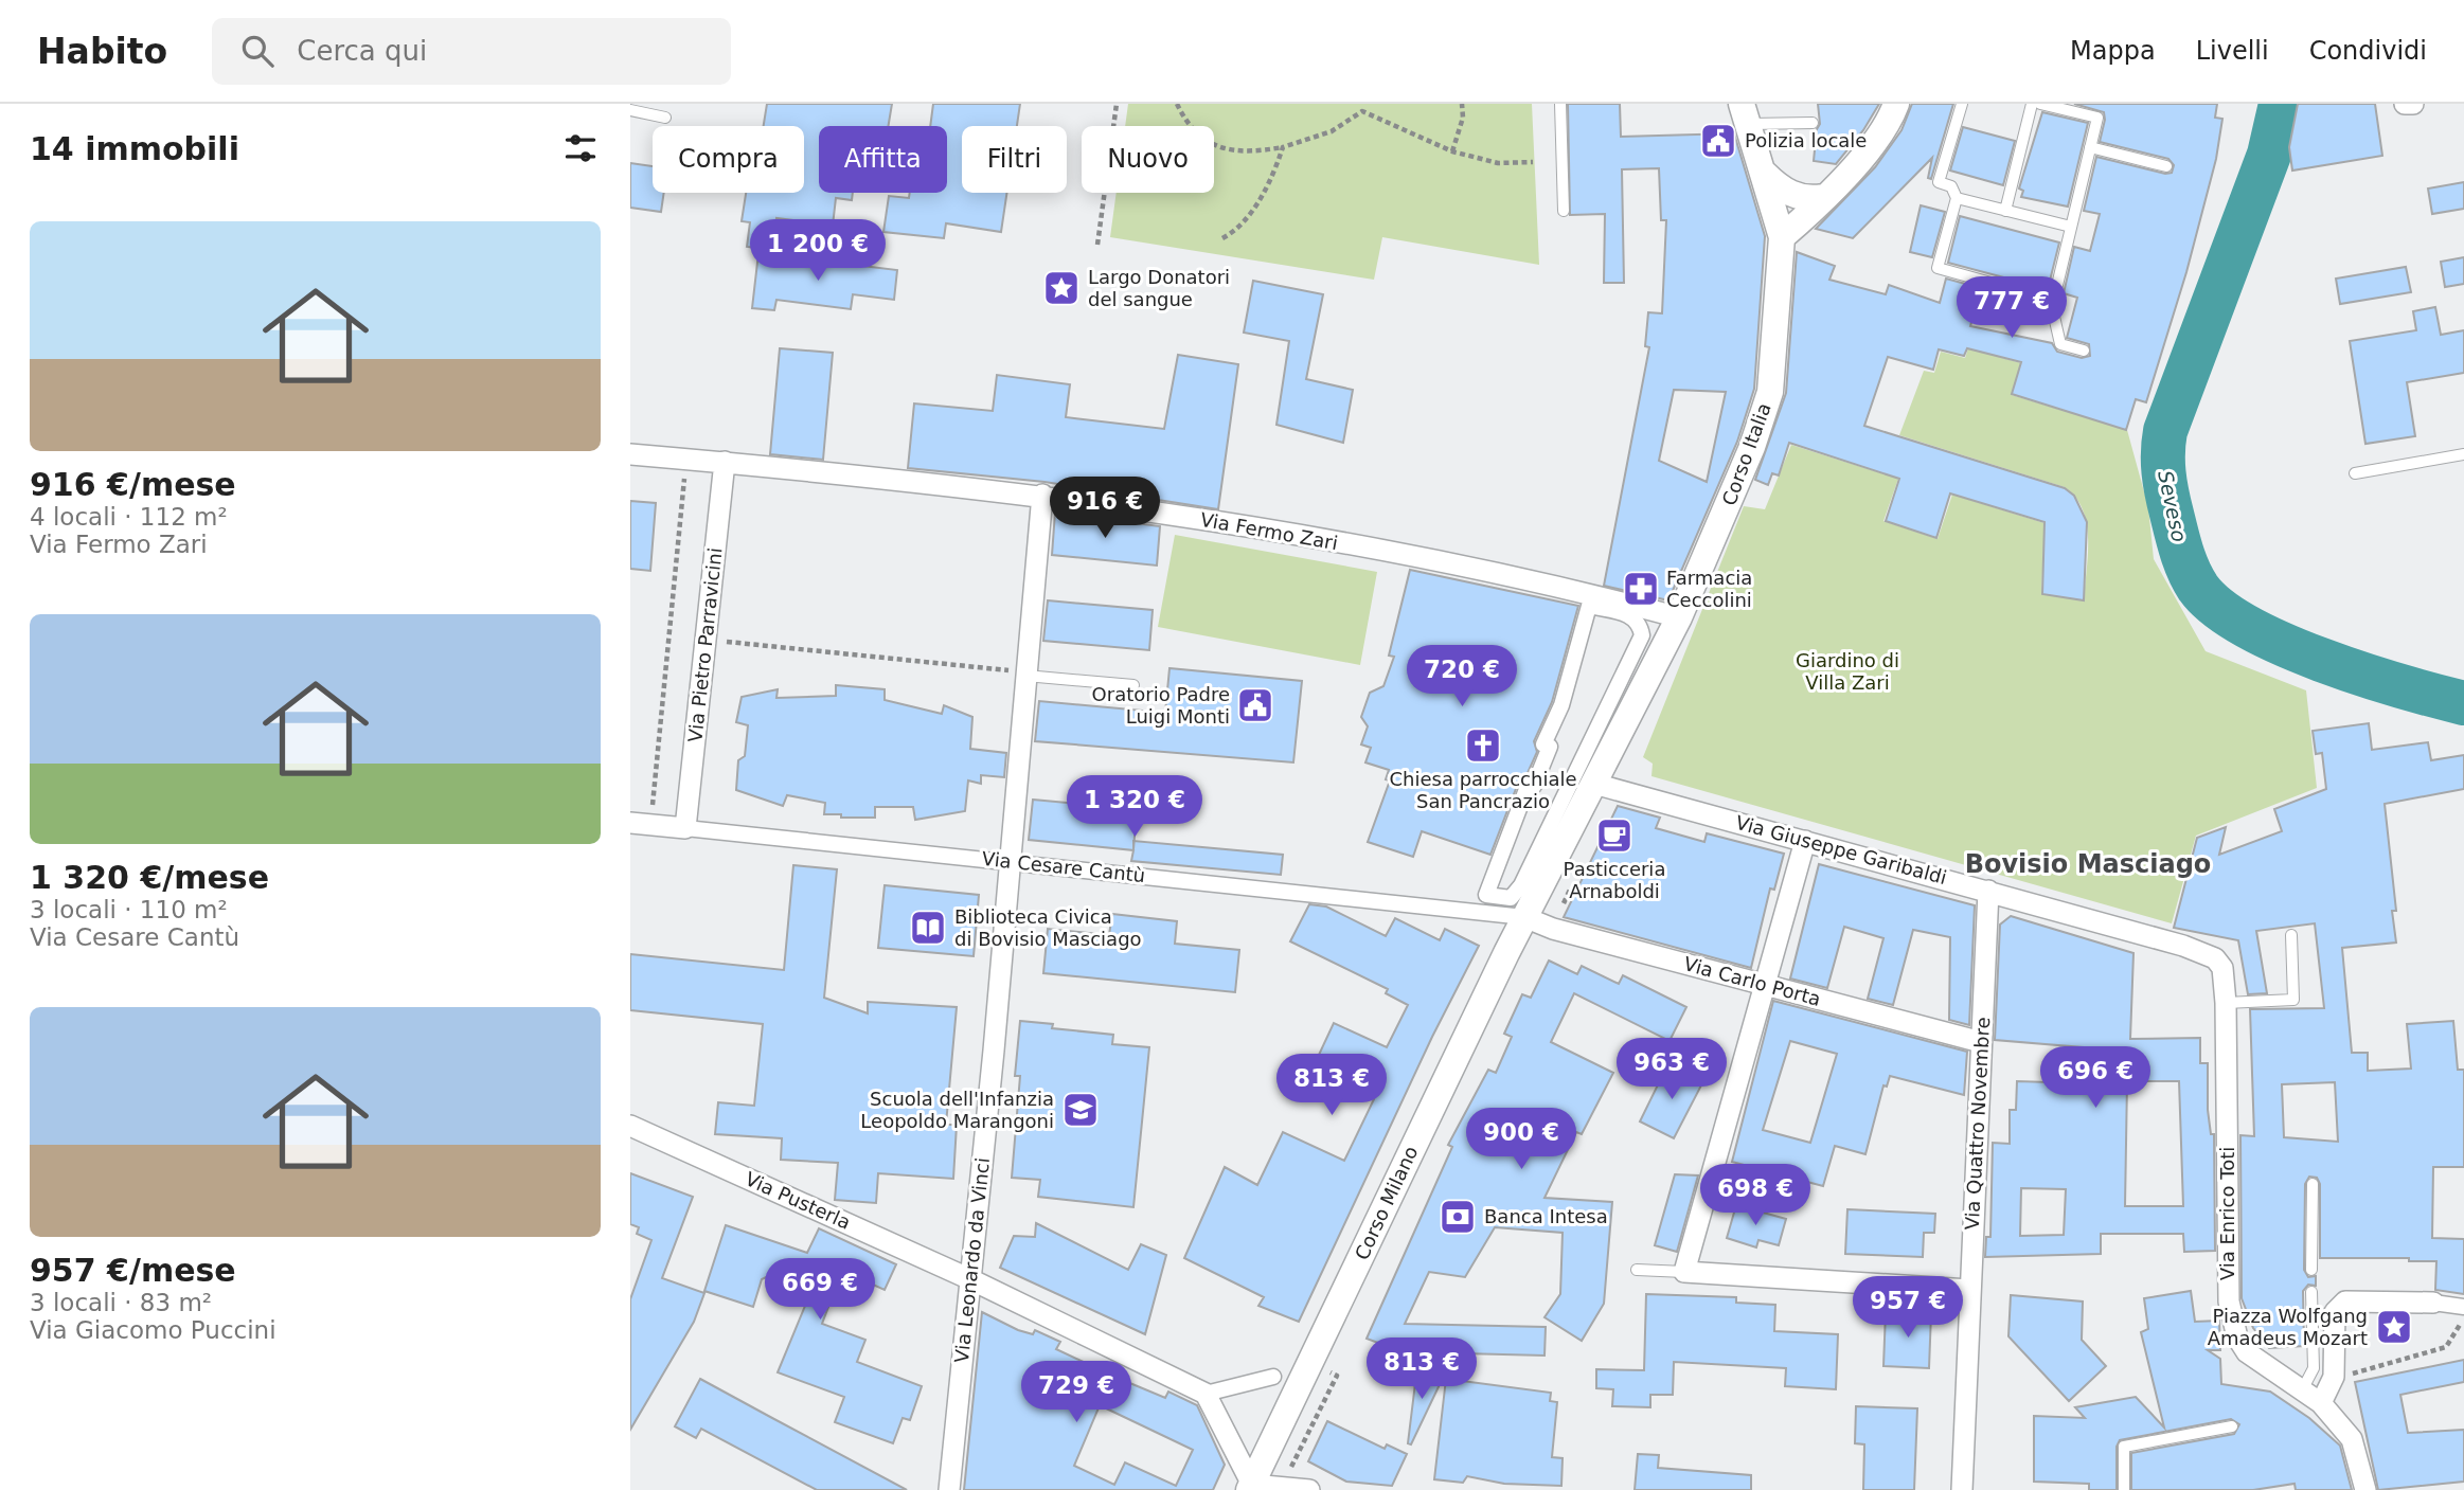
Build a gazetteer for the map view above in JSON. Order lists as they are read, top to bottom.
{
  "streets": {
    "street": [
      "Corso Italia",
      "Via Fermo Zari",
      "Via Pietro Parravicini",
      "Via Giuseppe Garibaldi",
      "Via Cesare Cantù",
      "Via Carlo Porta",
      "Via Quattro Novembre",
      "Via Pusterla",
      "Corso Milano",
      "Via Enrico Toti",
      "Via Leonardo da Vinci"
    ]
  },
  "crossings": [
    ["Corso Italia", "Via Fermo Zari"],
    ["Corso Italia", "Via Giuseppe Garibaldi"],
    ["Corso Italia", "Corso Milano"],
    ["Via Fermo Zari", "Via Pietro Parravicini"],
    ["Via Fermo Zari", "Via Leonardo da Vinci"],
    ["Via Pietro Parravicini", "Via Cesare Cantù"],
    ["Via Giuseppe Garibaldi", "Via Quattro Novembre"],
    ["Via Giuseppe Garibaldi", "Corso Milano"],
    ["Via Giuseppe Garibaldi", "Via Enrico Toti"],
    ["Via Cesare Cantù", "Via Carlo Porta"],
    ["Via Cesare Cantù", "Corso Milano"],
    ["Via Cesare Cantù", "Via Leonardo da Vinci"],
    ["Via Carlo Porta", "Via Quattro Novembre"],
    ["Via Carlo Porta", "Corso Milano"],
    ["Via Pusterla", "Via Leonardo da Vinci"]
  ],
  "districts": ["Bovisio Masciago"],
  "water": ["Seveso"],
  "parks": ["Giardino di Villa Zari"],
  "places": {
    "public building": ["Polizia locale", "Oratorio Padre Luigi Monti"],
    "place": ["Largo Donatori del sangue", "Piazza Wolfgang Amadeus Mozart"],
    "pharmacy": ["Farmacia Ceccolini"],
    "church": ["Chiesa parrocchiale San Pancrazio"],
    "cafe": ["Pasticceria Arnaboldi"],
    "library": ["Biblioteca Civica di Bovisio Masciago"],
    "school or university": ["Scuola dell'Infanzia Leopoldo Marangoni"],
    "bank": ["Banca Intesa"]
  },
  "page": {
    "header": "Habito",
    "search": "Cerca qui",
    "nav": ["Mappa", "Livelli", "Condividi"],
    "heading": "14 immobili",
    "chip": [
      "Compra",
      "Affitta",
      "Filtri",
      "Nuovo"
    ],
    "list": [
      {
        "name": "916 €/mese",
        "note": "4 locali · 112 m² · Via Fermo Zari"
      },
      {
        "name": "1 320 €/mese",
        "note": "3 locali · 110 m² · Via Cesare Cantù"
      },
      {
        "name": "957 €/mese",
        "note": "3 locali · 83 m² · Via Giacomo Puccini"
      }
    ],
    "price": [
      "1 200 €",
      "777 €",
      "916 €",
      "720 €",
      "1 320 €",
      "963 €",
      "696 €",
      "813 €",
      "900 €",
      "698 €",
      "669 €",
      "957 €",
      "813 €",
      "729 €"
    ]
  }
}
